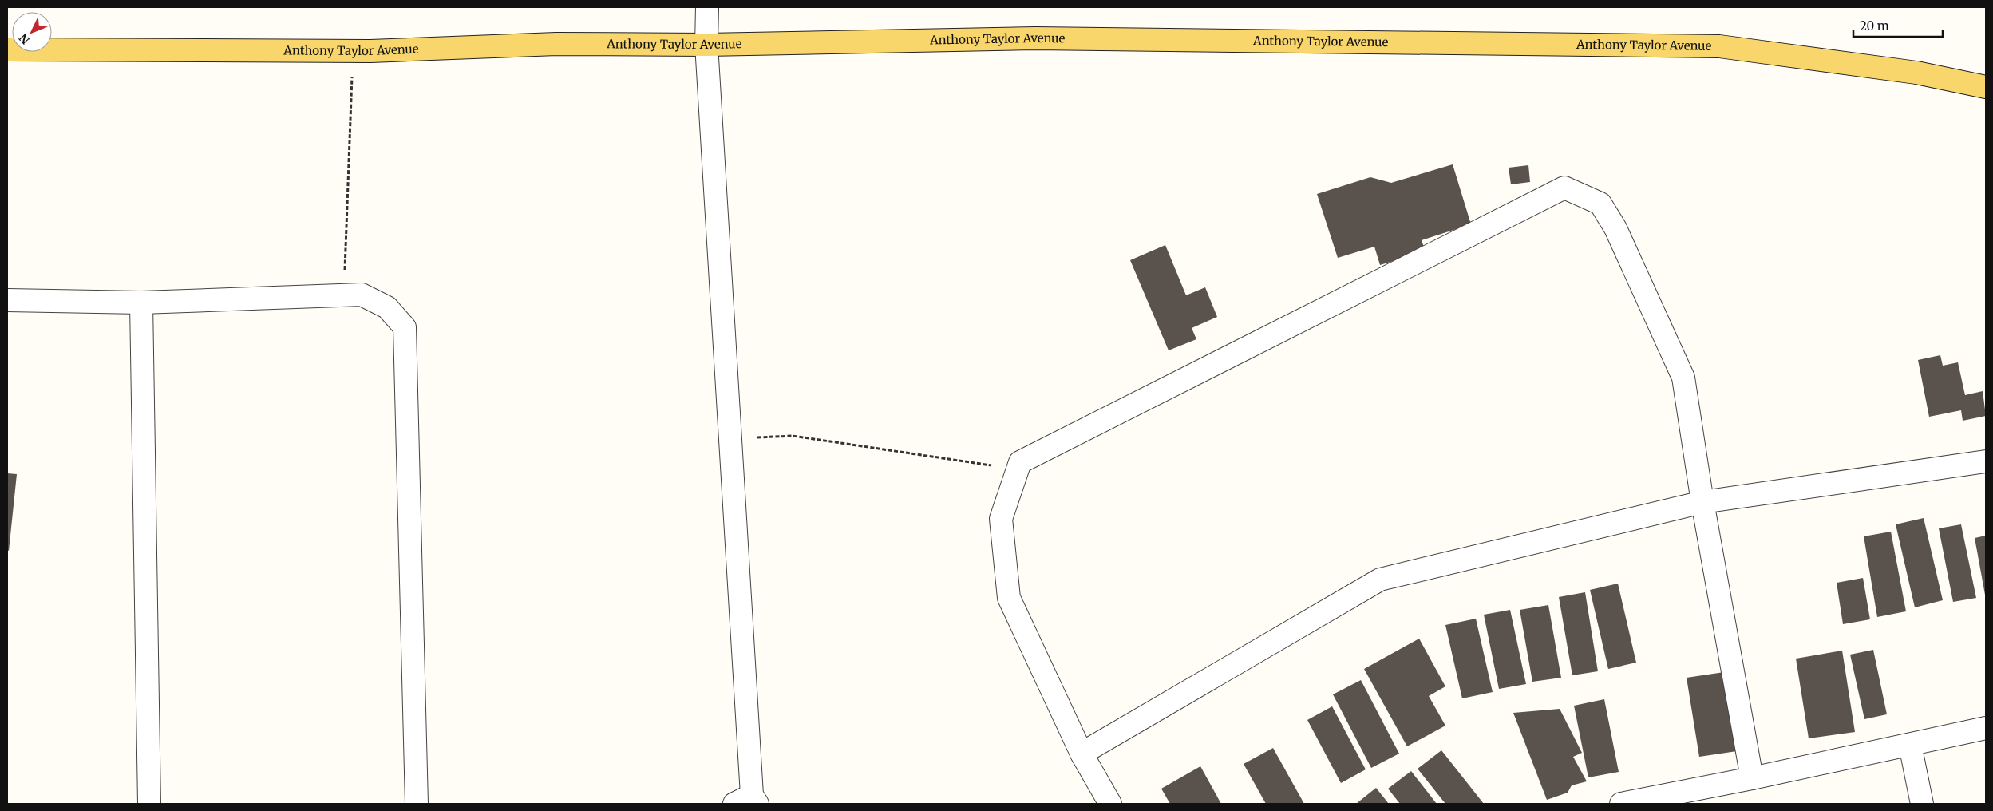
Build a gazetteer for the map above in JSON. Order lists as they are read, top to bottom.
{
  "streets": {
    "main road": ["Anthony Taylor Avenue"]
  },
  "scale_bar": "20 m",
  "north": "bottom left"
}
